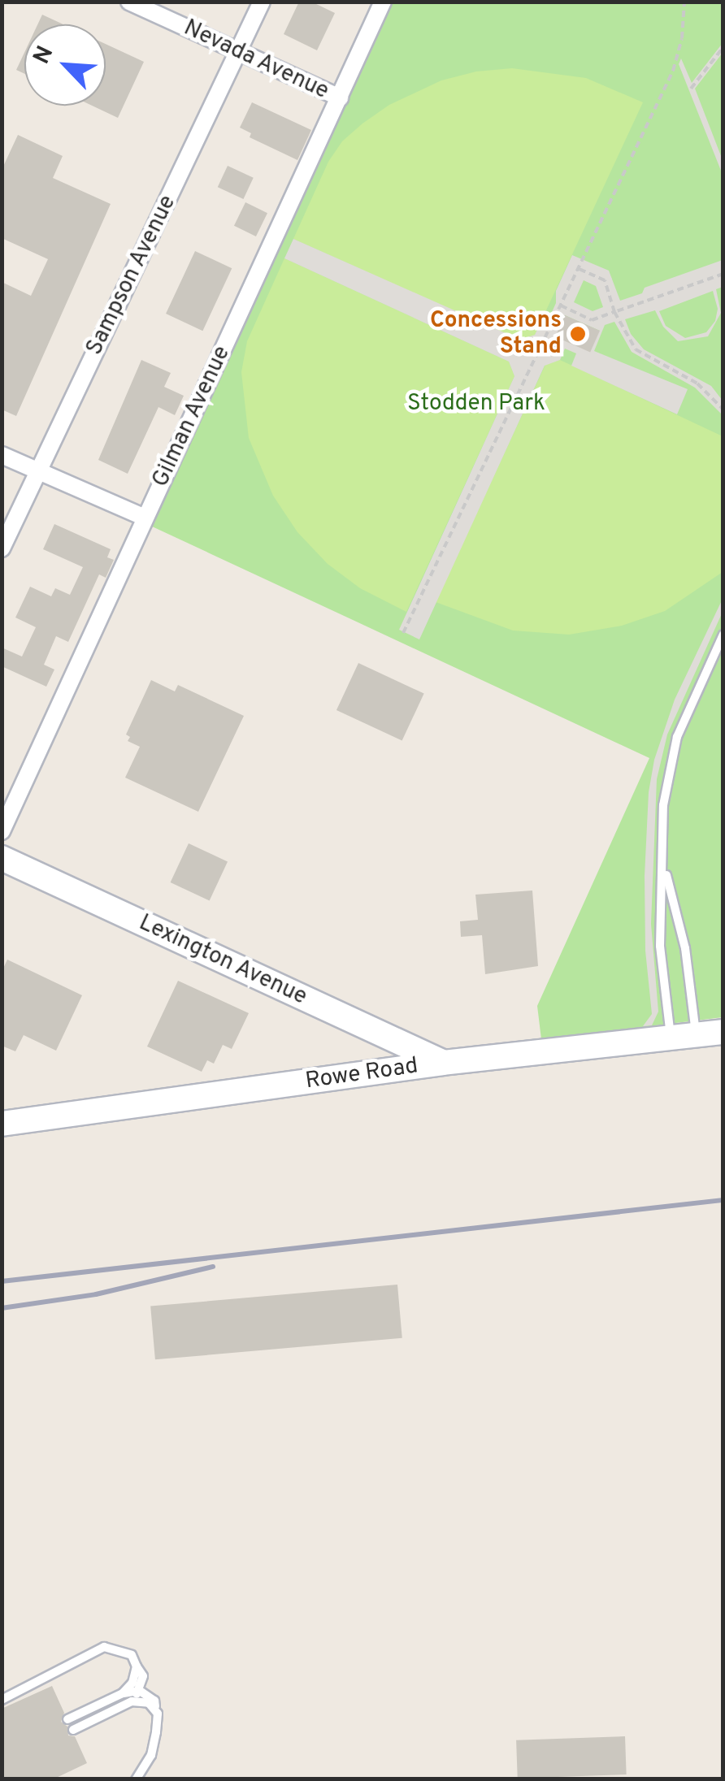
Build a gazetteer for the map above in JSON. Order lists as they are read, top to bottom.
{
  "streets": {
    "main road": ["Lexington Avenue", "Rowe Road"],
    "street": ["Nevada Avenue", "Sampson Avenue", "Gilman Avenue"]
  },
  "crossings": [
    ["Nevada Avenue", "Sampson Avenue"],
    ["Nevada Avenue", "Gilman Avenue"],
    ["Lexington Avenue", "Rowe Road"]
  ],
  "parks": ["Stodden Park"],
  "places": ["Concessions Stand"],
  "north": "top left"
}
